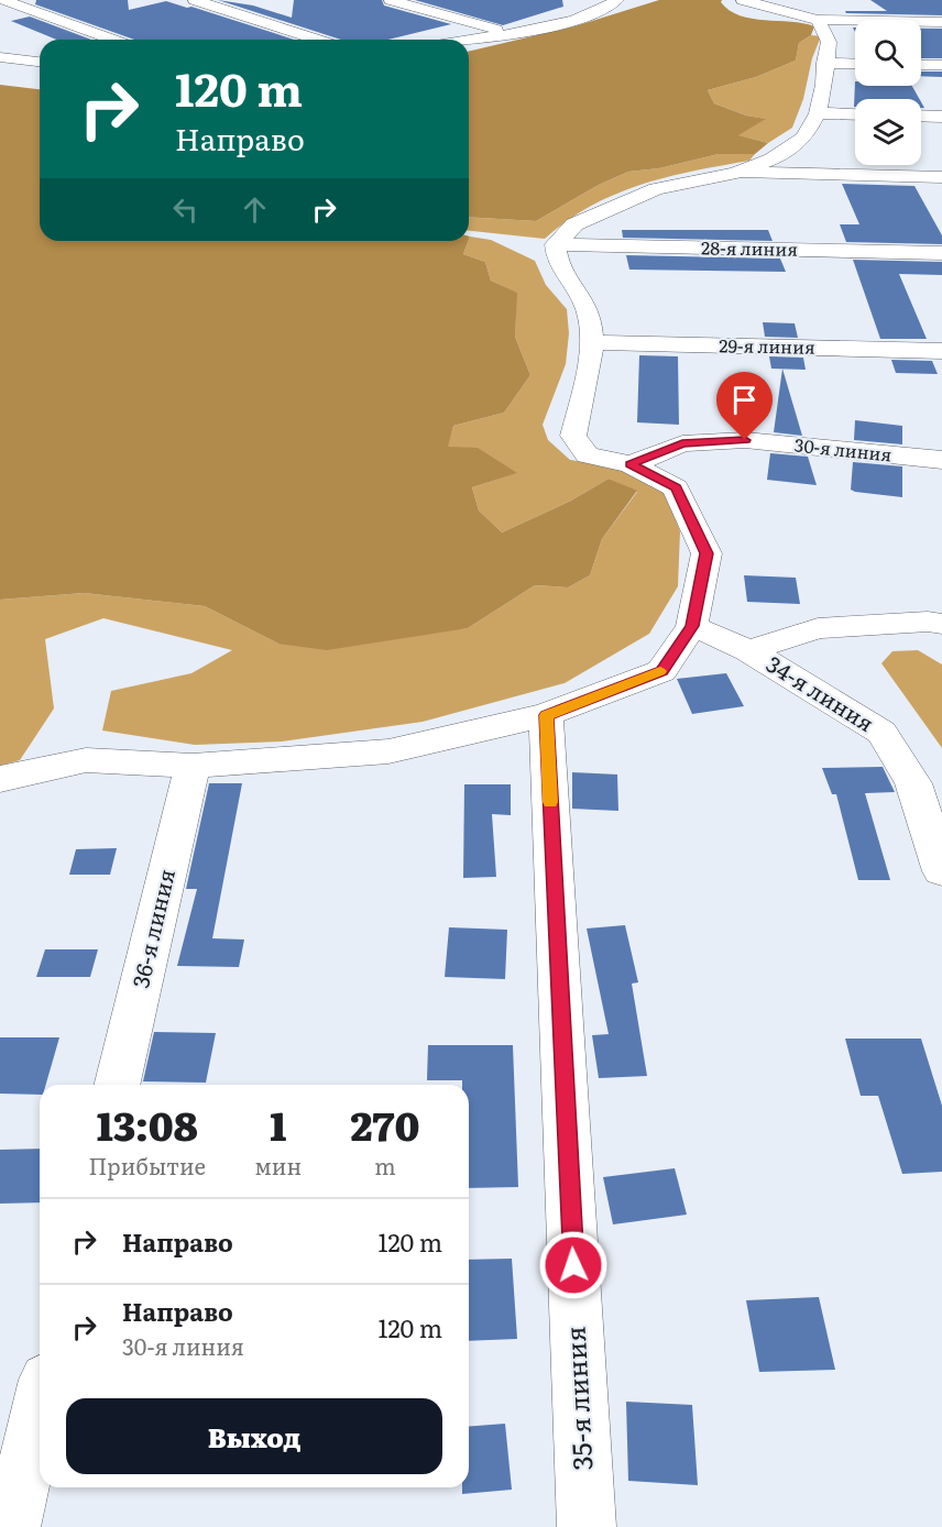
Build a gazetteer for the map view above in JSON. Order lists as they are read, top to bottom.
{
  "streets": {
    "street": [
      "28-я линия",
      "29-я линия",
      "30-я линия",
      "34-я линия",
      "36-я линия",
      "35-я линия"
    ]
  },
  "page": {
    "turn": ["120 m", "Направо"],
    "eta": [
      "13:08",
      "Прибытие",
      "1",
      "мин",
      "270",
      "m"
    ],
    "list": [
      {
        "name": "Направо",
        "value": "120 m"
      },
      {
        "name": "Направо",
        "note": "30-я линия",
        "value": "120 m"
      }
    ],
    "buttons": "Выход"
  }
}
